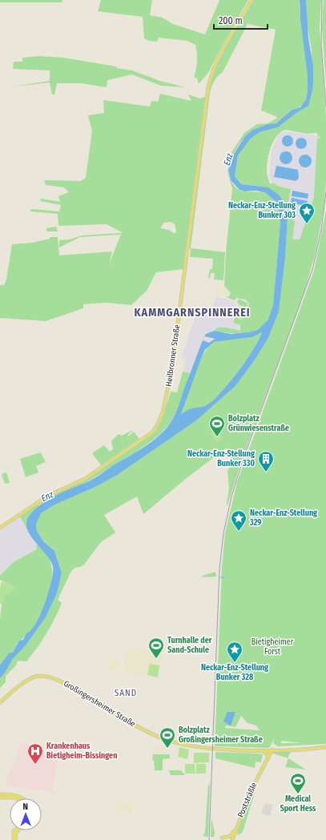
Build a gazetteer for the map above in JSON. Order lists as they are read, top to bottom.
{
  "streets": {
    "main road": ["Heilbronner Straße", "Großingersheimer Straße", "Poststräßle"]
  },
  "crossings": [
    ["Großingersheimer Straße", "Poststräßle"]
  ],
  "districts": ["KAMMGARNSPINNEREI", "SAND"],
  "water": ["Enz"],
  "parks": ["Bietigheimer Forst"],
  "places": {
    "place": ["Neckar-Enz-Stellung Bunker 303", "Neckar-Enz-Stellung 329", "Neckar-Enz-Stellung Bunker 328"],
    "sports": [
      "Bolzplatz Grünwiesenstraße",
      "Turnhalle der Sand-Schule",
      "Bolzplatz Großingersheimer Straße",
      "Medical Sport Hess"
    ],
    "building": ["Neckar-Enz-Stellung Bunker 330"],
    "hospital": ["Krankenhaus Bietigheim-Bissingen"]
  },
  "scale_bar": "200 m",
  "north": "top"
}
